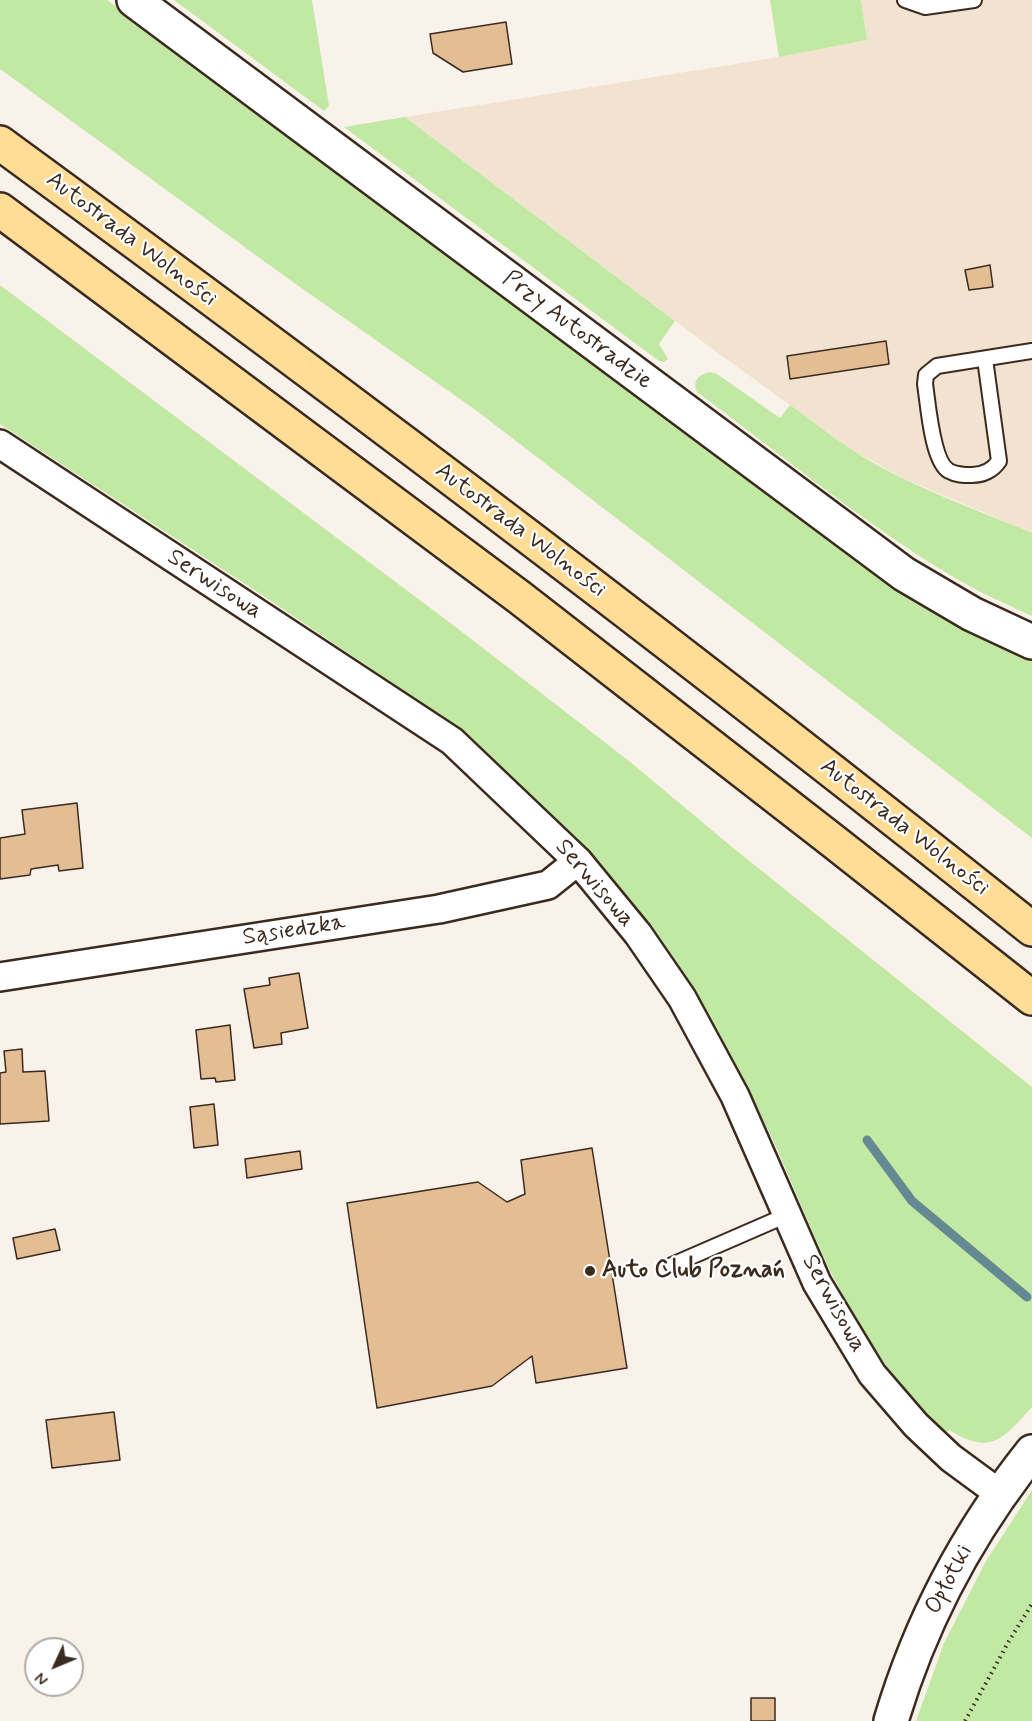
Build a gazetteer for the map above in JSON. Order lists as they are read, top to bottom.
{
  "streets": {
    "highway": ["Autostrada Wolności"],
    "street": [
      "Przy Autostradzie",
      "Serwisowa",
      "Sąsiedzka",
      "Opłotki"
    ]
  },
  "crossings": [
    ["Serwisowa", "Sąsiedzka"],
    ["Serwisowa", "Opłotki"]
  ],
  "places": ["Auto Club Poznań"],
  "north": "bottom left"
}
